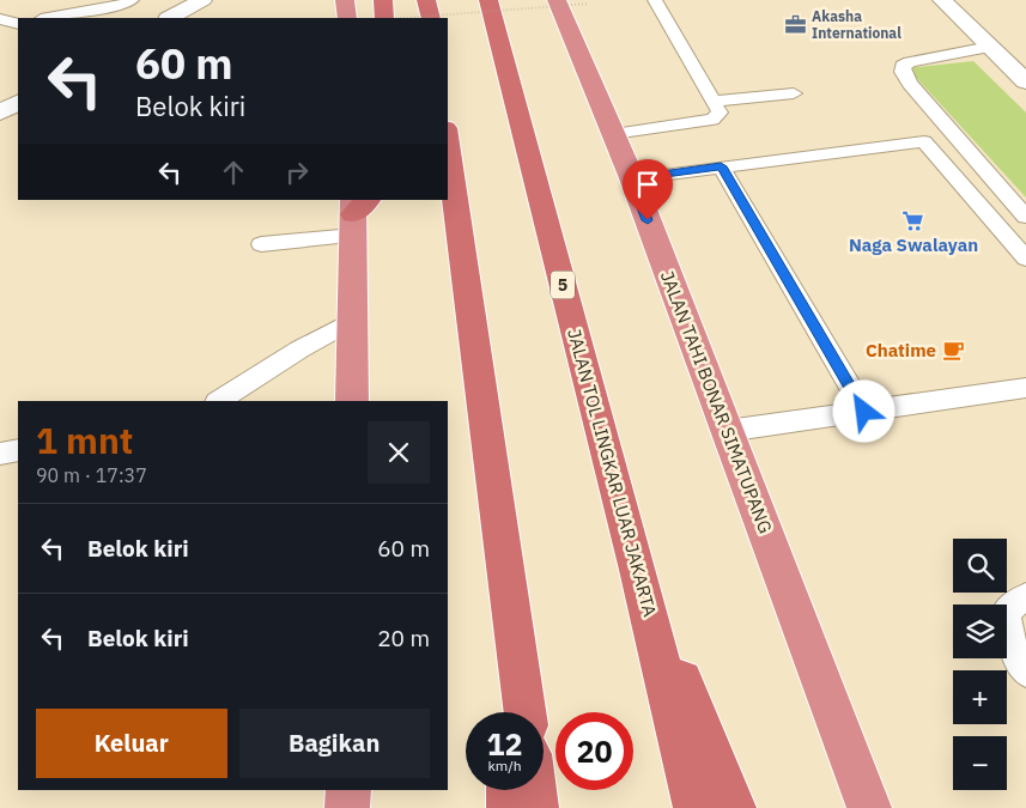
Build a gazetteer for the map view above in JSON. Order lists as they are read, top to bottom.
{
  "streets": {
    "highway": ["5", "JALAN TAHI BONAR SIMATUPANG", "JALAN TOL LINGKAR LUAR JAKARTA"]
  },
  "places": {
    "office": ["Akasha International"],
    "supermarket": ["Naga Swalayan"],
    "cafe": ["Chatime"]
  },
  "page": {
    "turn": ["60 m", "Belok kiri"],
    "heading": ["1 mnt", "90 m · 17:37"],
    "list": [
      {
        "name": "Belok kiri",
        "value": "60 m"
      },
      {
        "name": "Belok kiri",
        "value": "20 m"
      }
    ],
    "map_buttons": ["+", "−"],
    "buttons": ["Keluar", "Bagikan"],
    "speed": "12 km/h",
    "limit": "20"
  }
}
